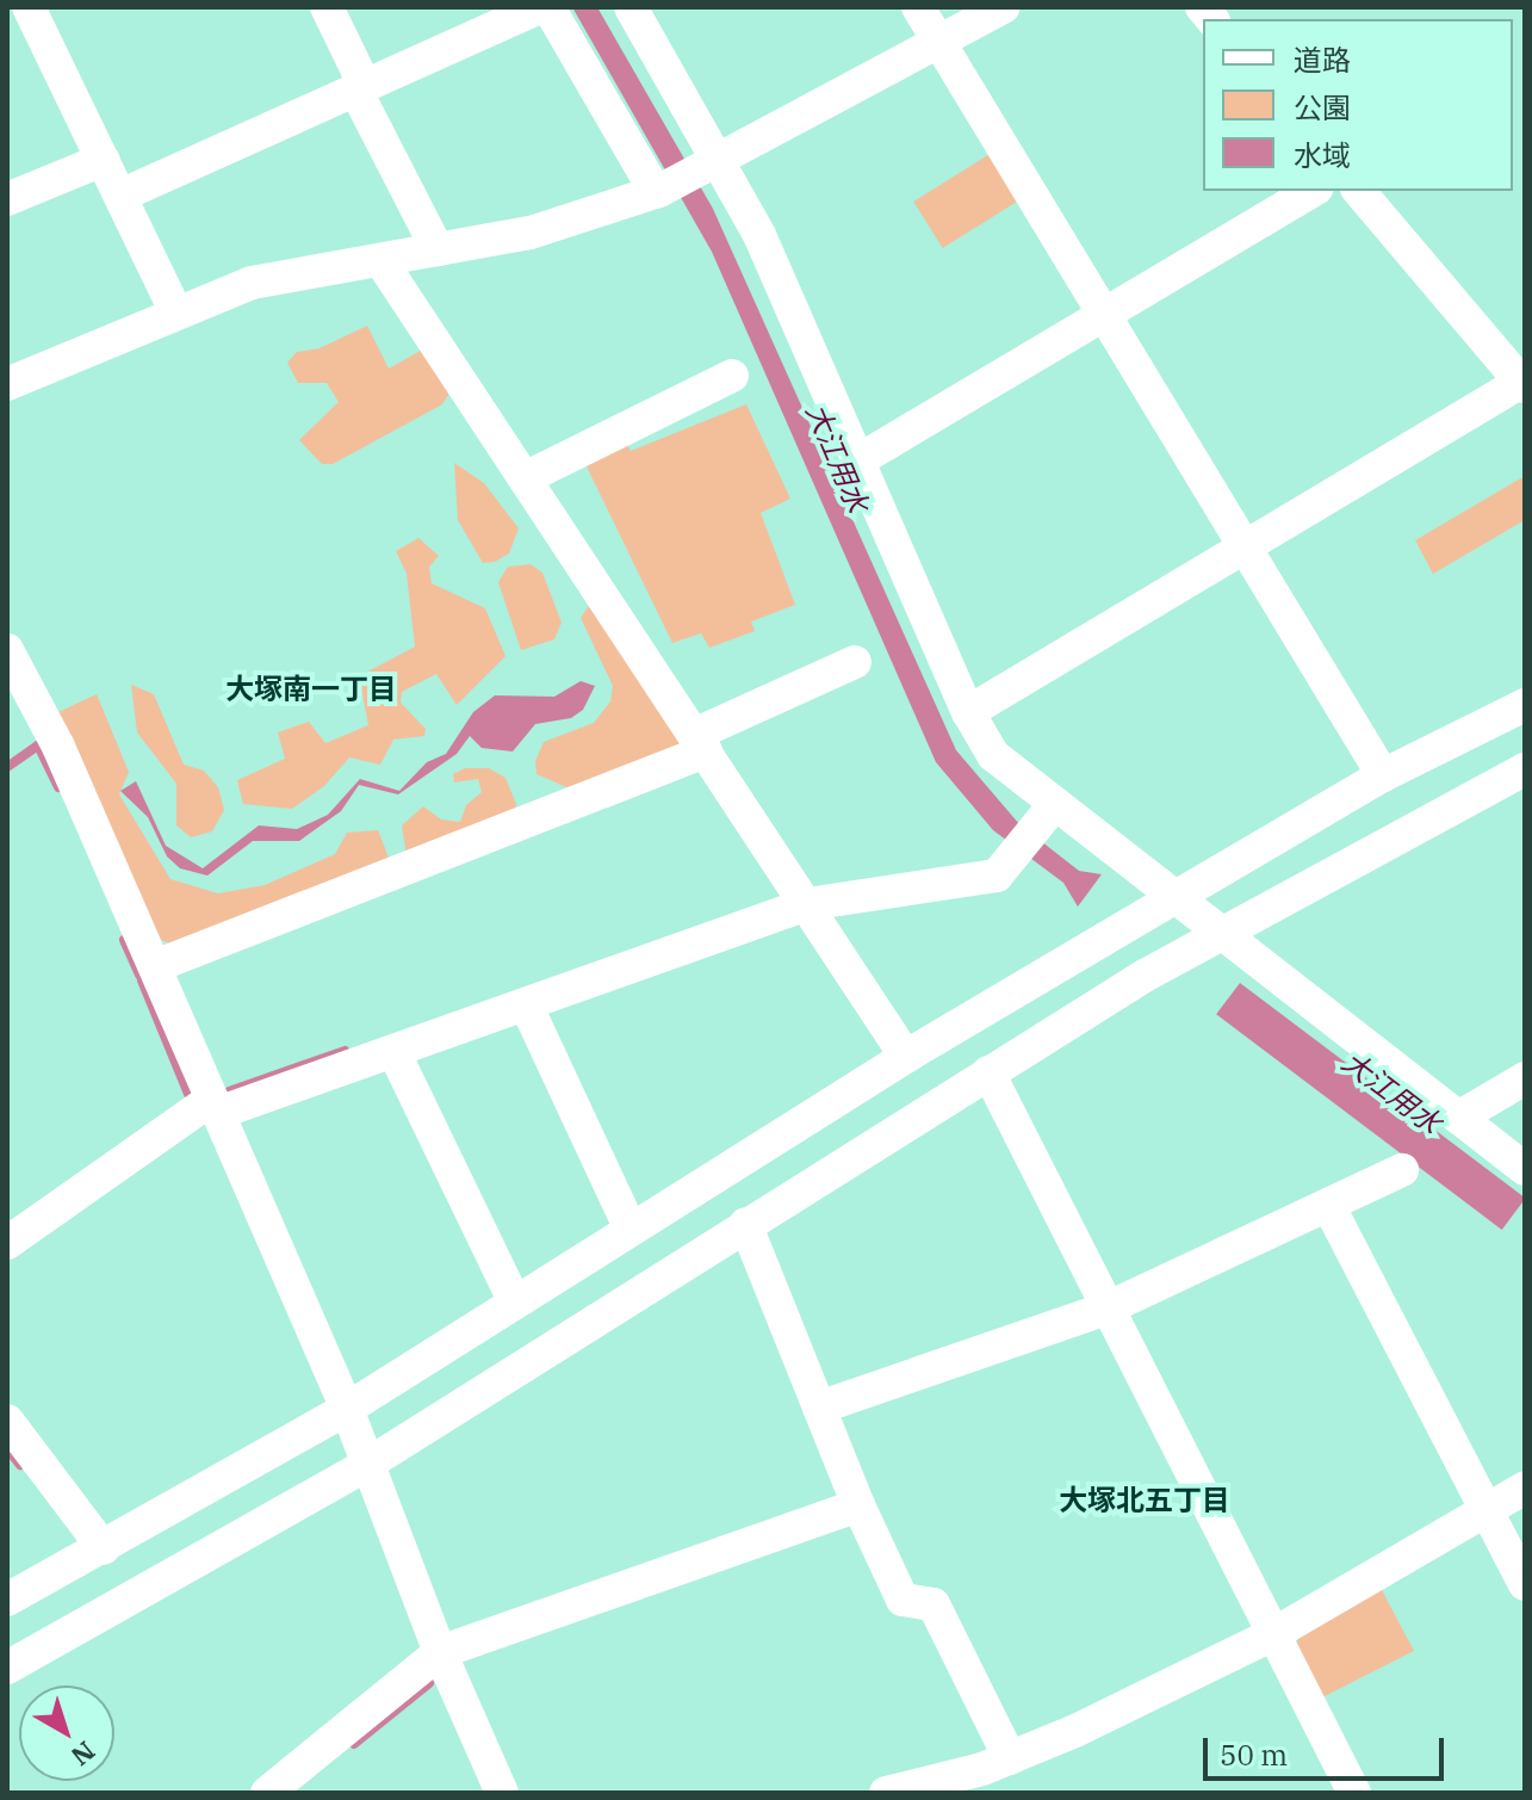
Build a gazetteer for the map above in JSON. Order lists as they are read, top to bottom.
{
  "districts": ["大塚南一丁目", "大塚北五丁目"],
  "water": ["大江用水"],
  "legend": ["道路", "公園", "水域"],
  "scale_bar": "50 m",
  "north": "bottom right"
}
